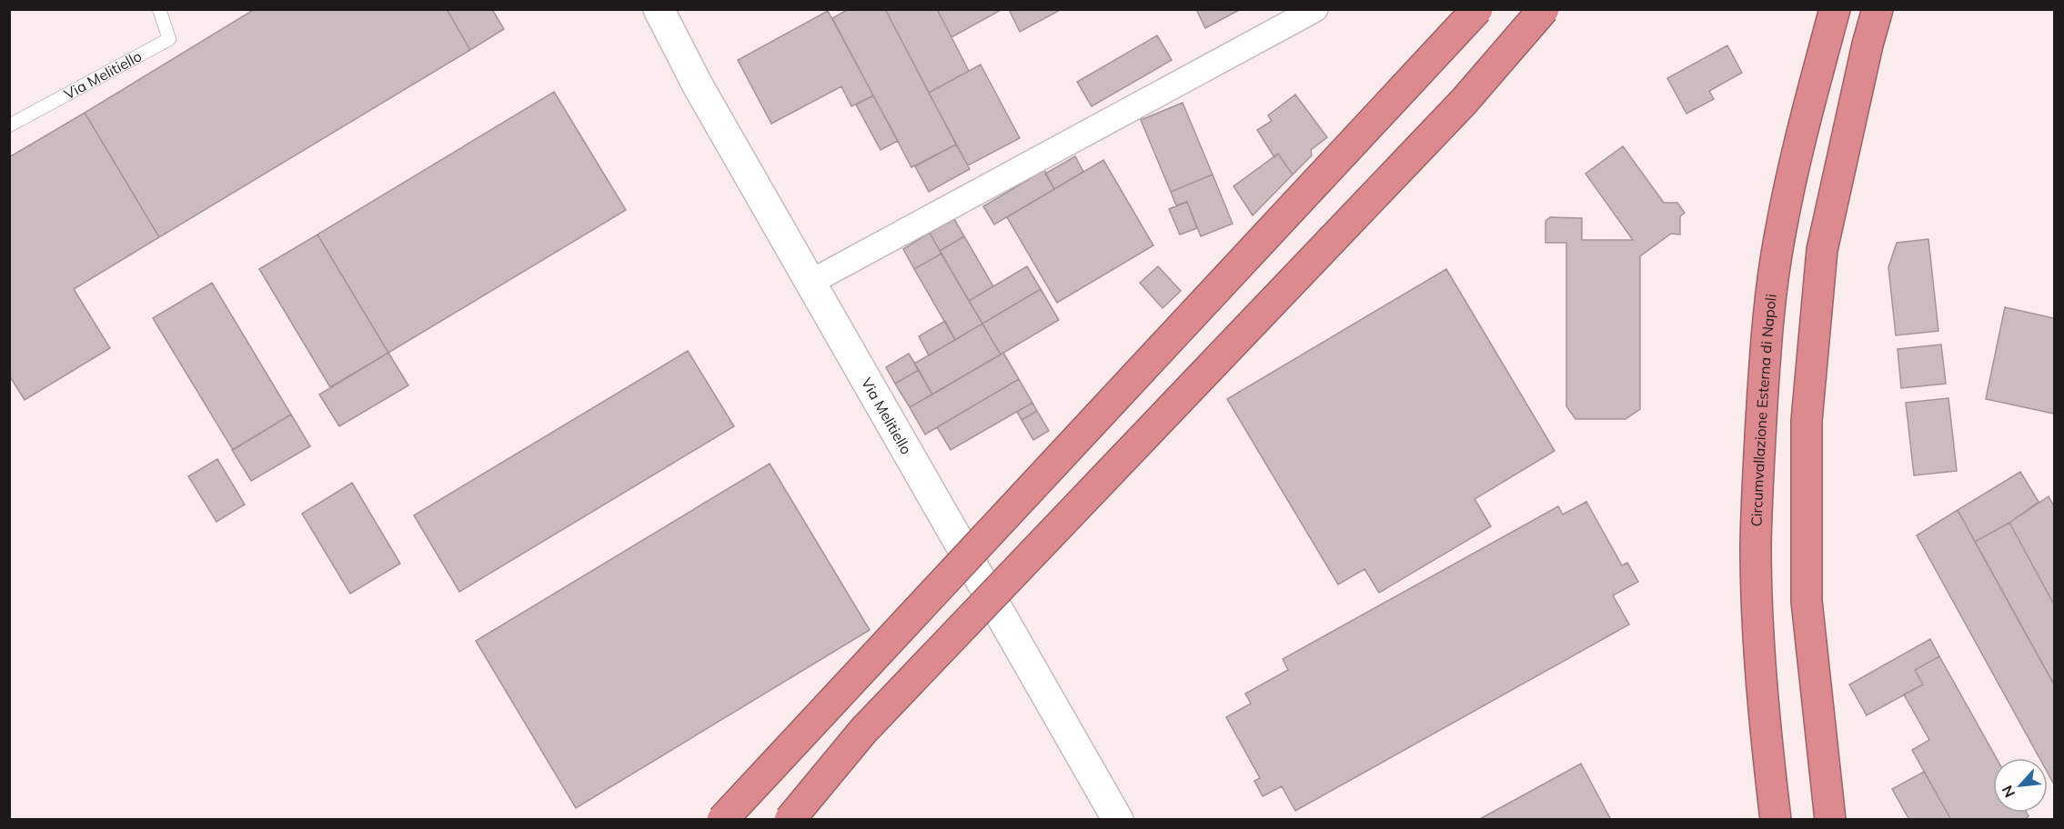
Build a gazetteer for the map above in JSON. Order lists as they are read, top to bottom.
{
  "streets": {
    "highway": ["Circumvallazione Esterna di Napoli"],
    "street": ["Via Melitiello"]
  },
  "north": "bottom left"
}
